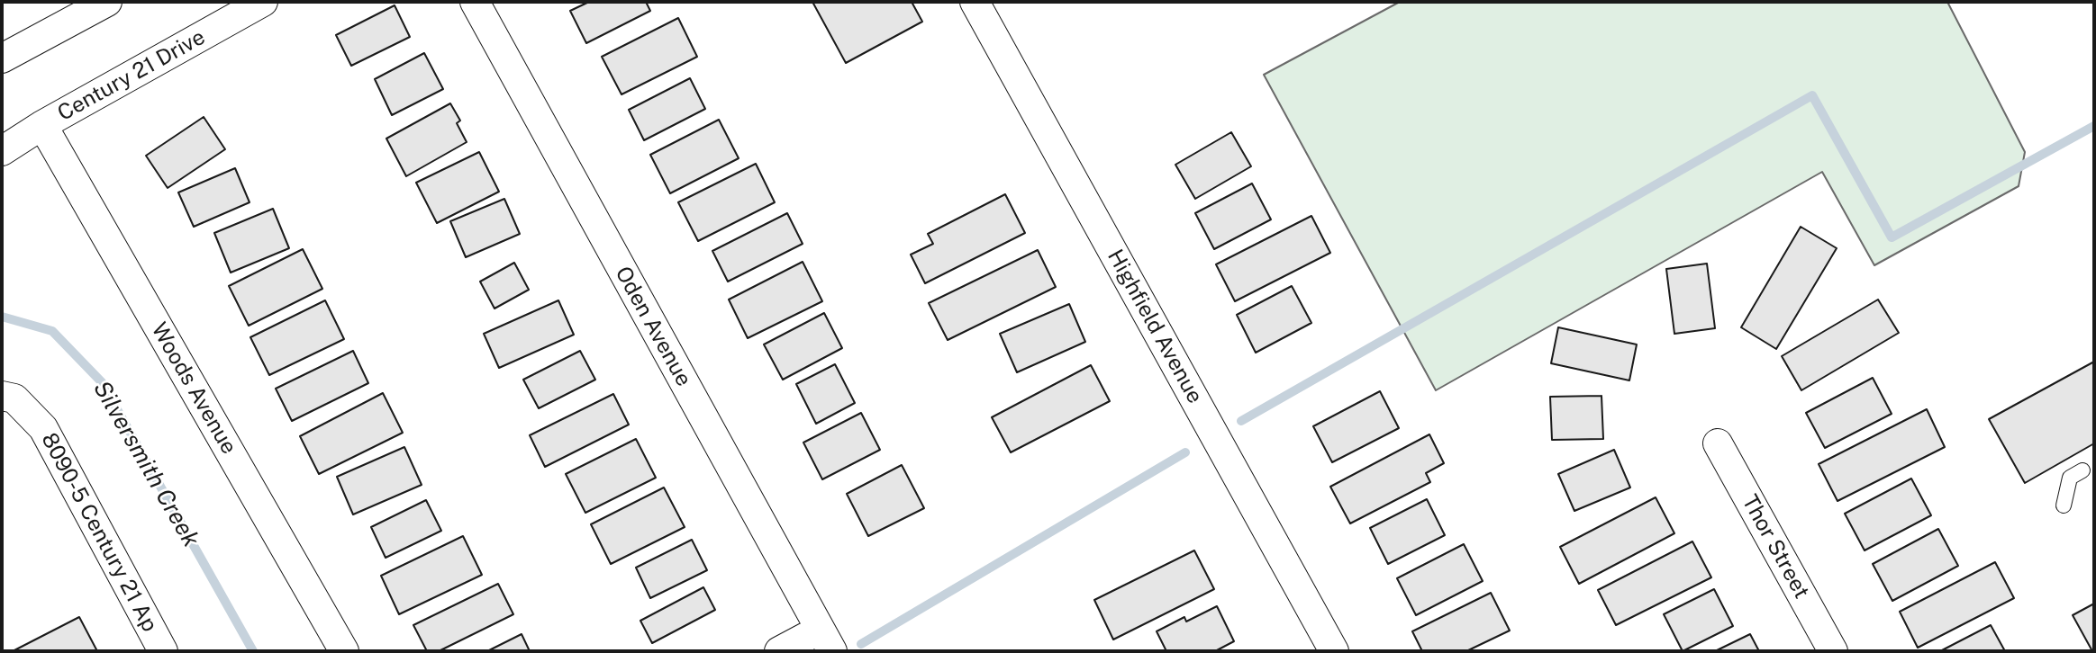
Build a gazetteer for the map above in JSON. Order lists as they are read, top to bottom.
{
  "streets": {
    "street": [
      "Century 21 Drive",
      "Oden Avenue",
      "Highfield Avenue",
      "Woods Avenue",
      "8090-5 Century 21 Ap",
      "Thor Street"
    ]
  },
  "crossings": [
    ["Century 21 Drive", "Woods Avenue"]
  ],
  "water": ["Silversmith Creek"]
}
